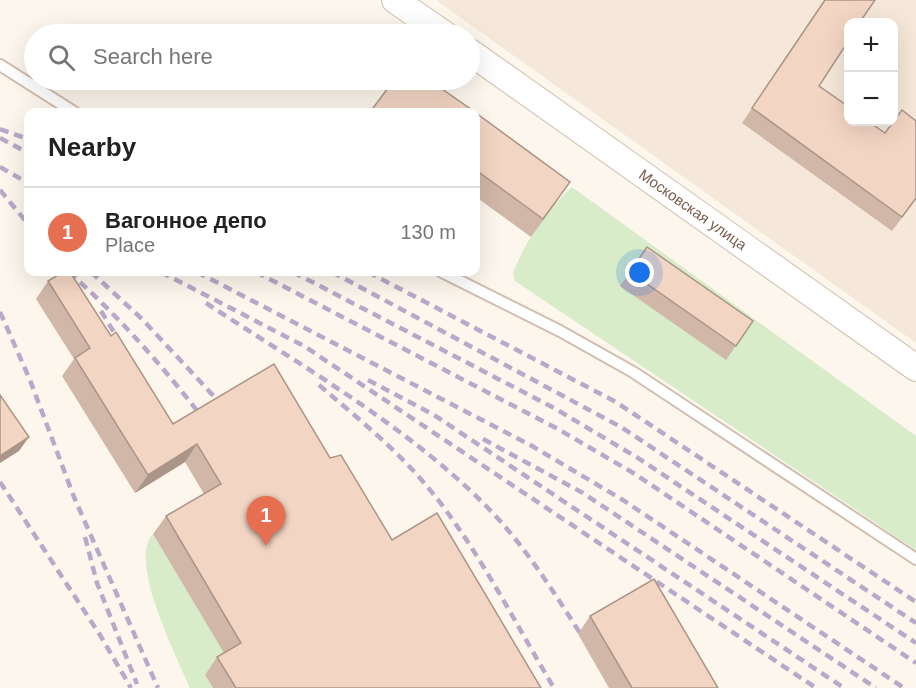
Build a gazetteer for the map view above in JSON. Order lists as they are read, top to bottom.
{
  "streets": {
    "street": ["Московская улица"]
  },
  "page": {
    "map_buttons": ["+", "−"],
    "search": "Search here",
    "heading": "Nearby",
    "list": [
      {
        "mark": "1",
        "name": "Вагонное депо",
        "note": "Place",
        "value": "130 m"
      }
    ],
    "pins": "1"
  }
}
